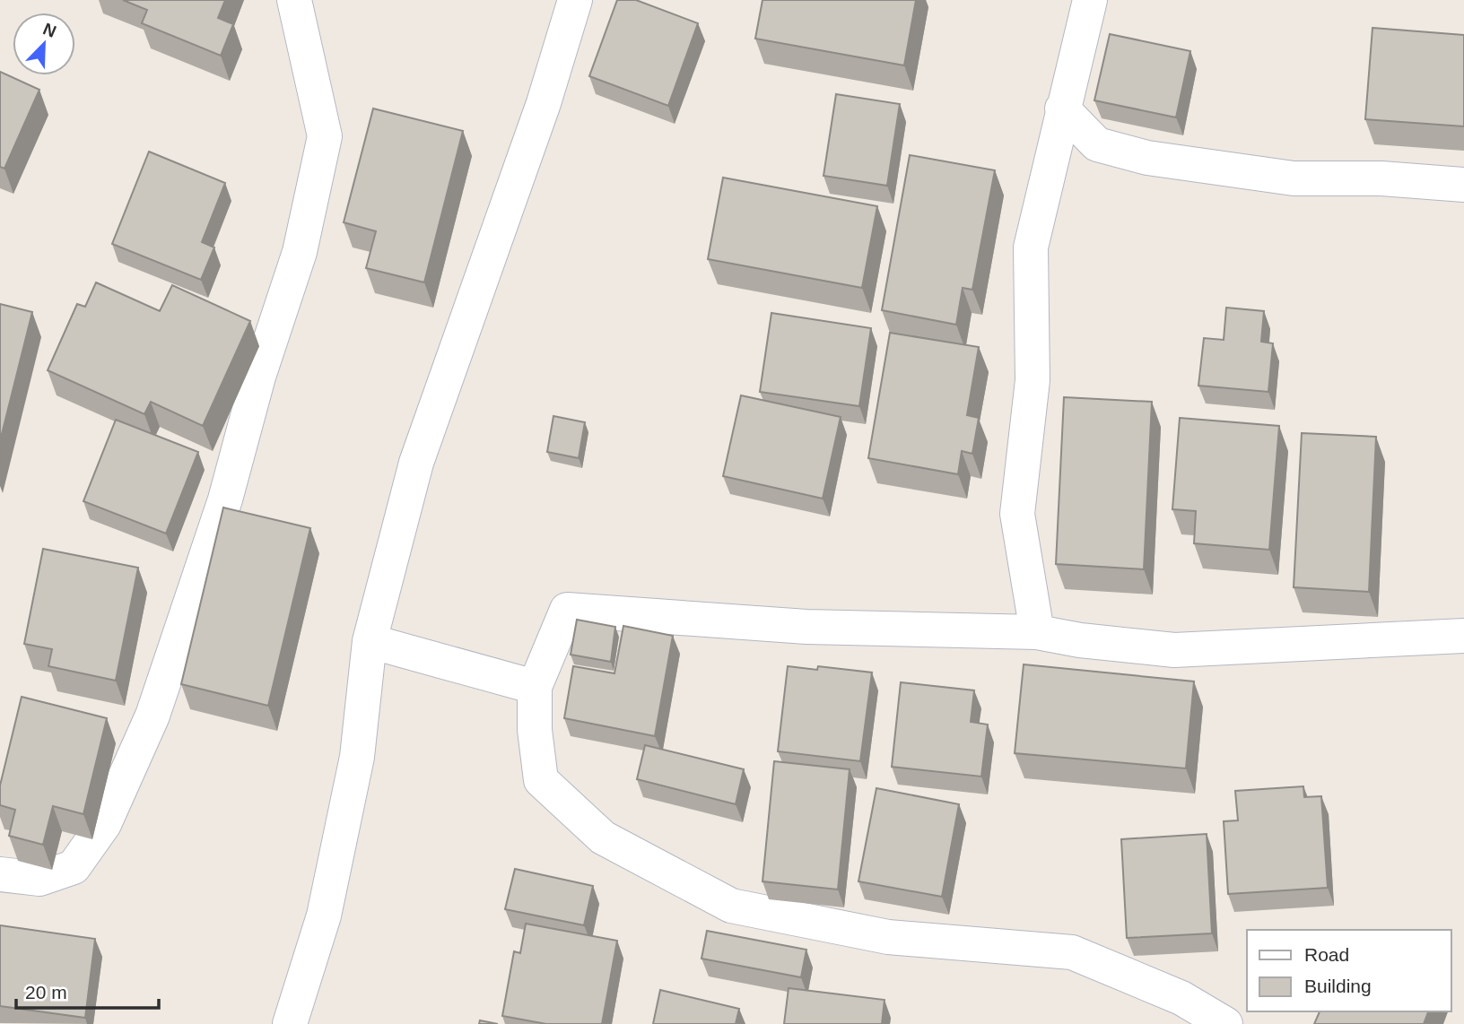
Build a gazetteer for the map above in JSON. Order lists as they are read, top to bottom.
{
  "legend": ["Road", "Building"],
  "scale_bar": "20 m",
  "north": "top right"
}
